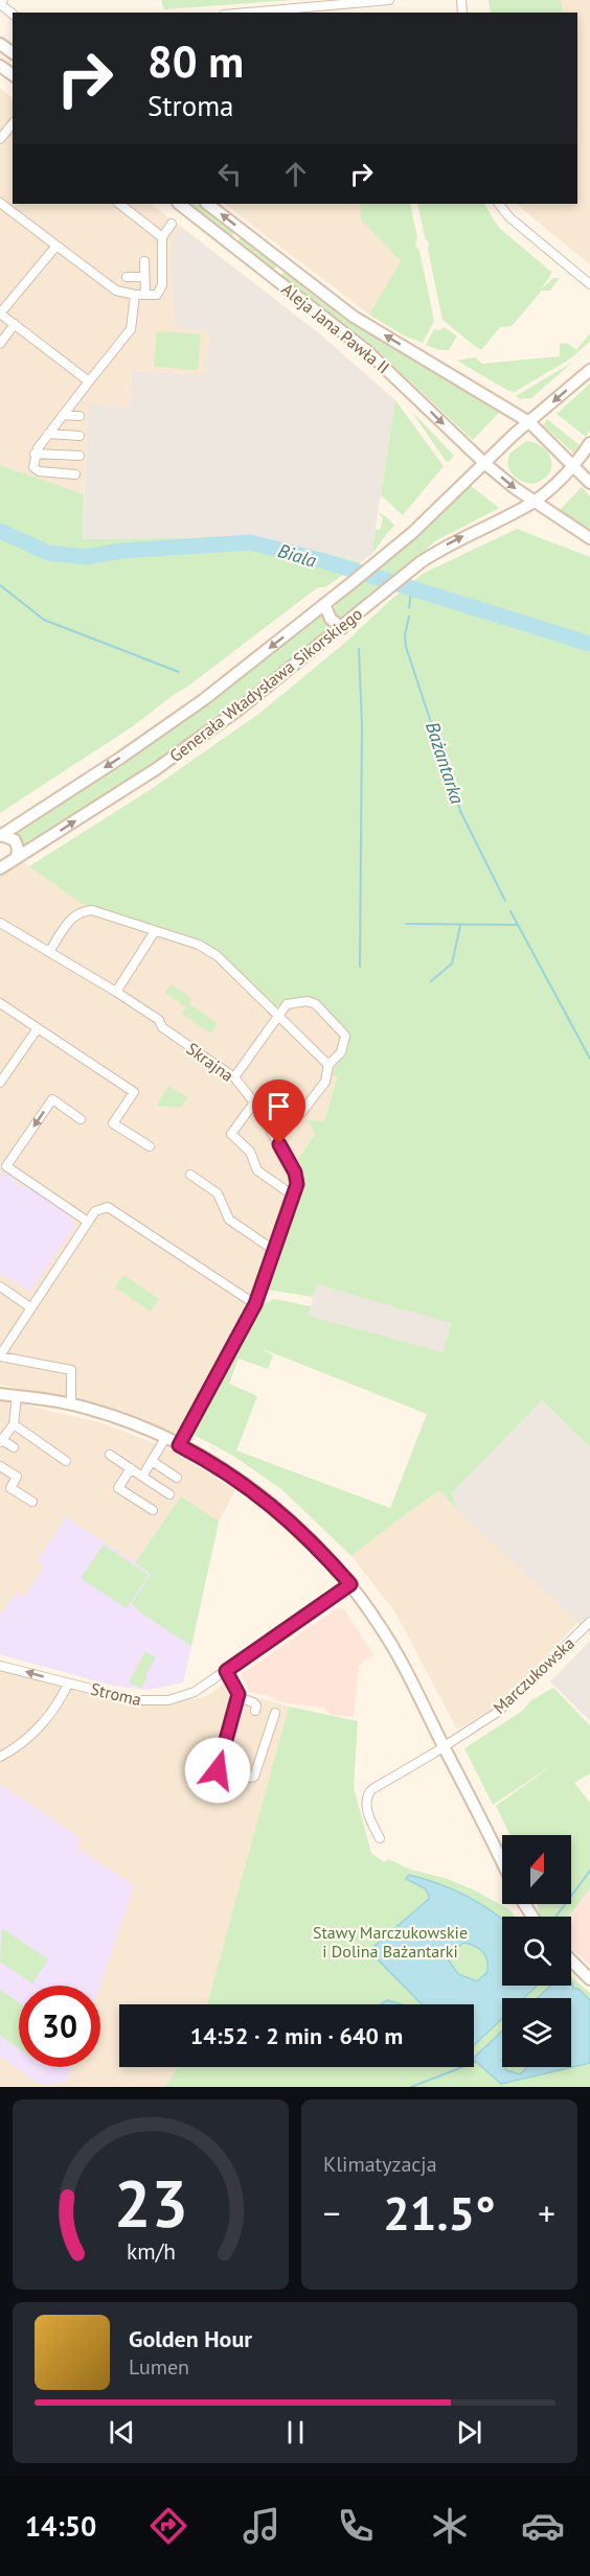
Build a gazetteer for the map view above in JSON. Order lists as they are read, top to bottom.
{
  "streets": {
    "main road": ["Aleja Jana Pawła II", "Generała Władysława Sikorskiego"],
    "street": ["Skrajna", "Marczukowska", "Stroma"]
  },
  "crossings": [
    ["Aleja Jana Pawła II", "Generała Władysława Sikorskiego"]
  ],
  "water": ["Biala", "Bażantarka"],
  "parks": ["Stawy Marczukowskie i Dolina Bażantarki"],
  "north": "top",
  "page": {
    "turn": ["80 m", "Stroma"],
    "limit": "30",
    "trip": "14:52 · 2 min · 640 m",
    "tile": "Klimatyzacja",
    "heat": ["−", "21.5°", "+"],
    "song": ["Golden Hour", "Lumen"],
    "tabs": "14:50",
    "gauge": ["23", "km/h"]
  }
}
